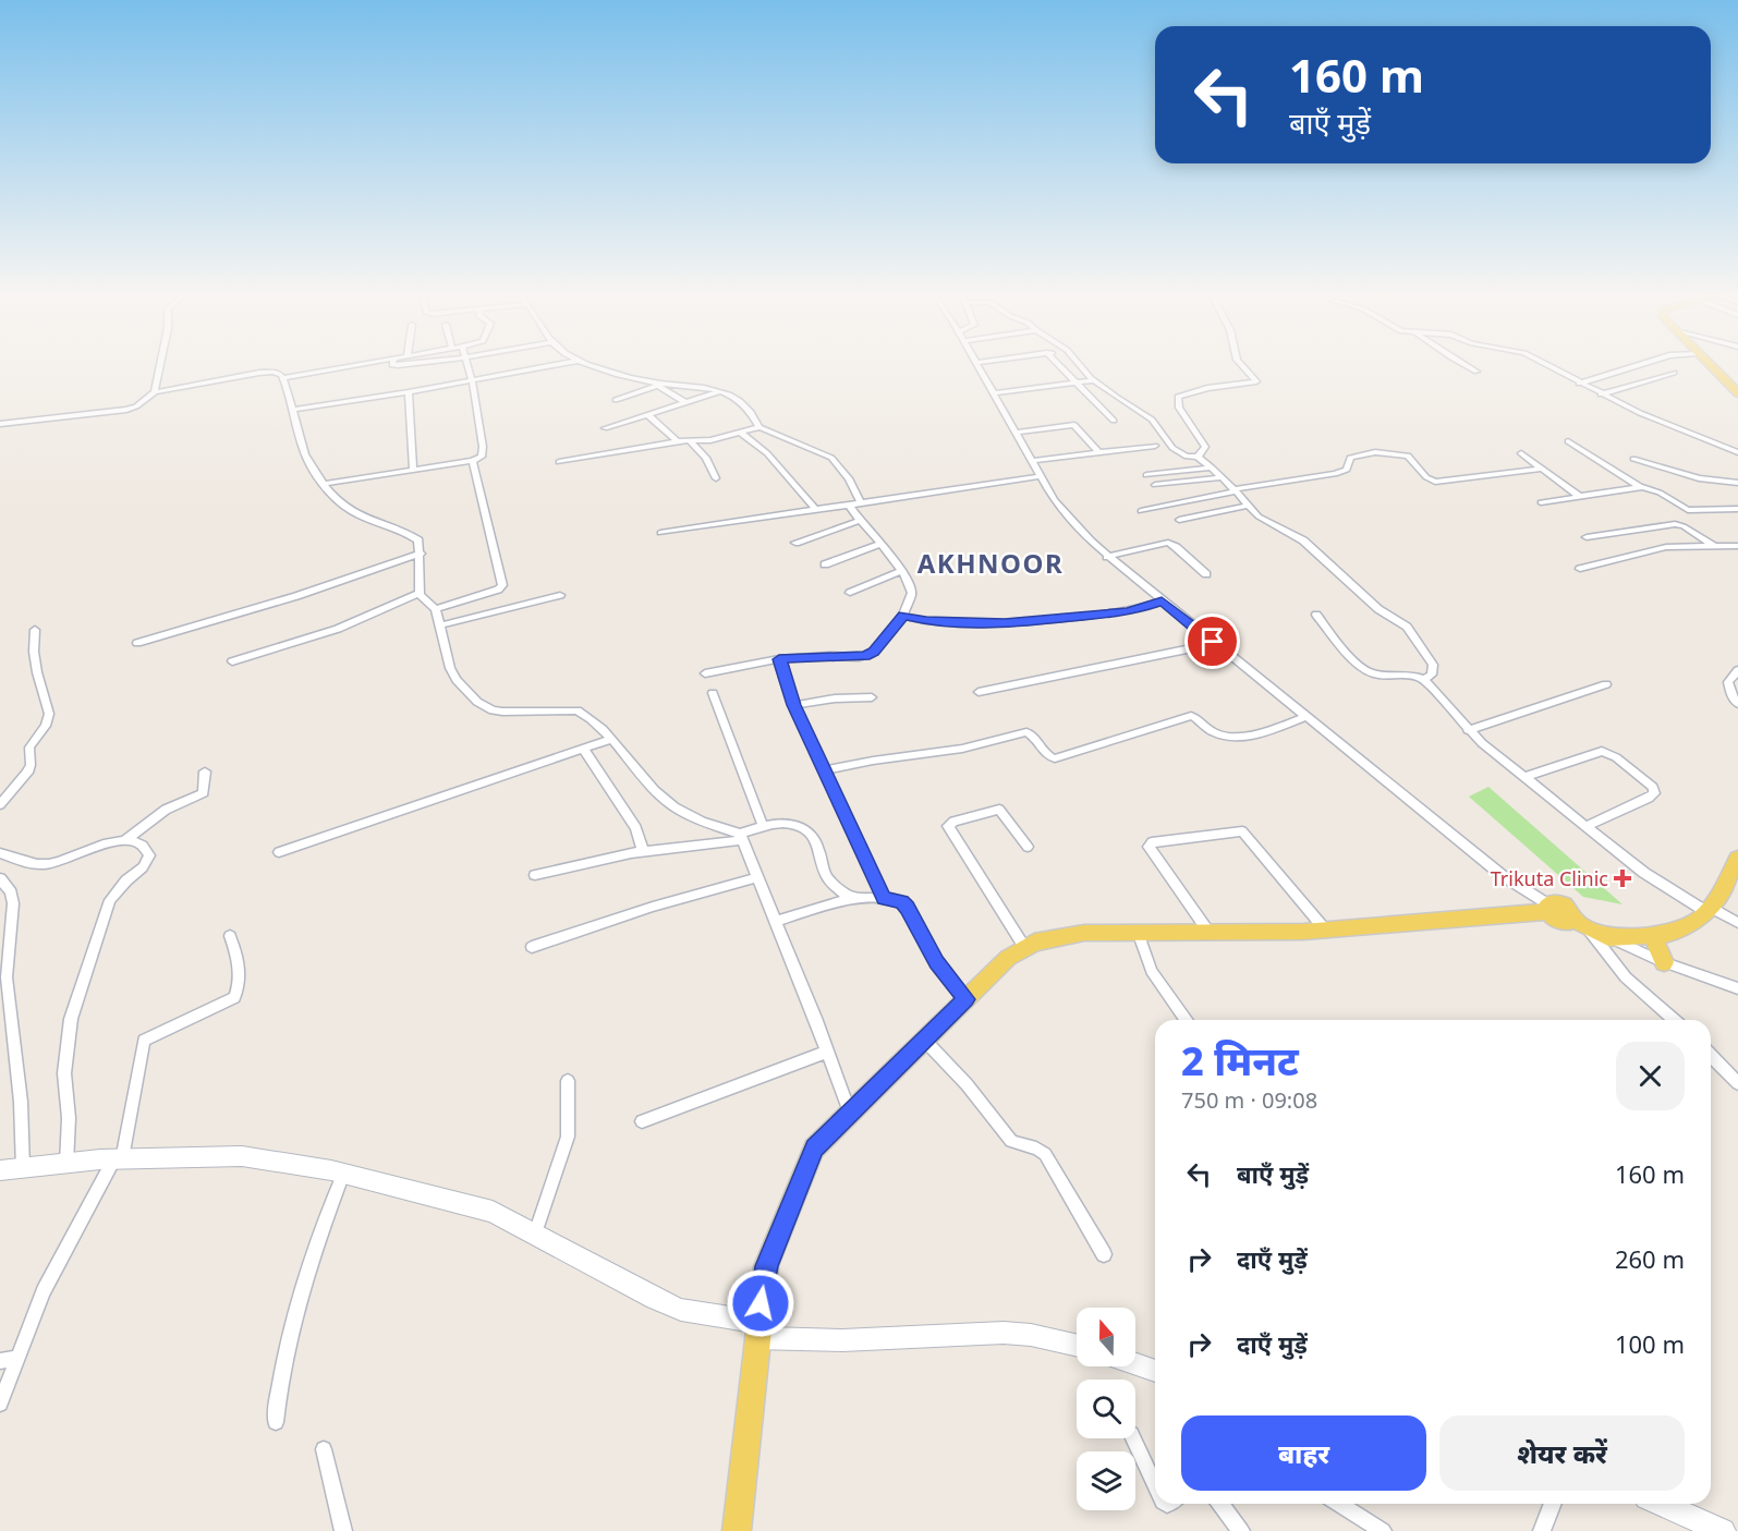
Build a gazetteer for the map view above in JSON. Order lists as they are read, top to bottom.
{
  "districts": ["AKHNOOR"],
  "places": {
    "health": ["Trikuta Clinic"]
  },
  "north": "top",
  "page": {
    "turn": ["160 m", "बाएँ मुड़ें"],
    "heading": ["2 मिनट", "750 m · 09:08"],
    "list": [
      {
        "name": "बाएँ मुड़ें",
        "value": "160 m"
      },
      {
        "name": "दाएँ मुड़ें",
        "value": "260 m"
      },
      {
        "name": "दाएँ मुड़ें",
        "value": "100 m"
      }
    ],
    "buttons": ["बाहर", "शेयर करें"]
  }
}
